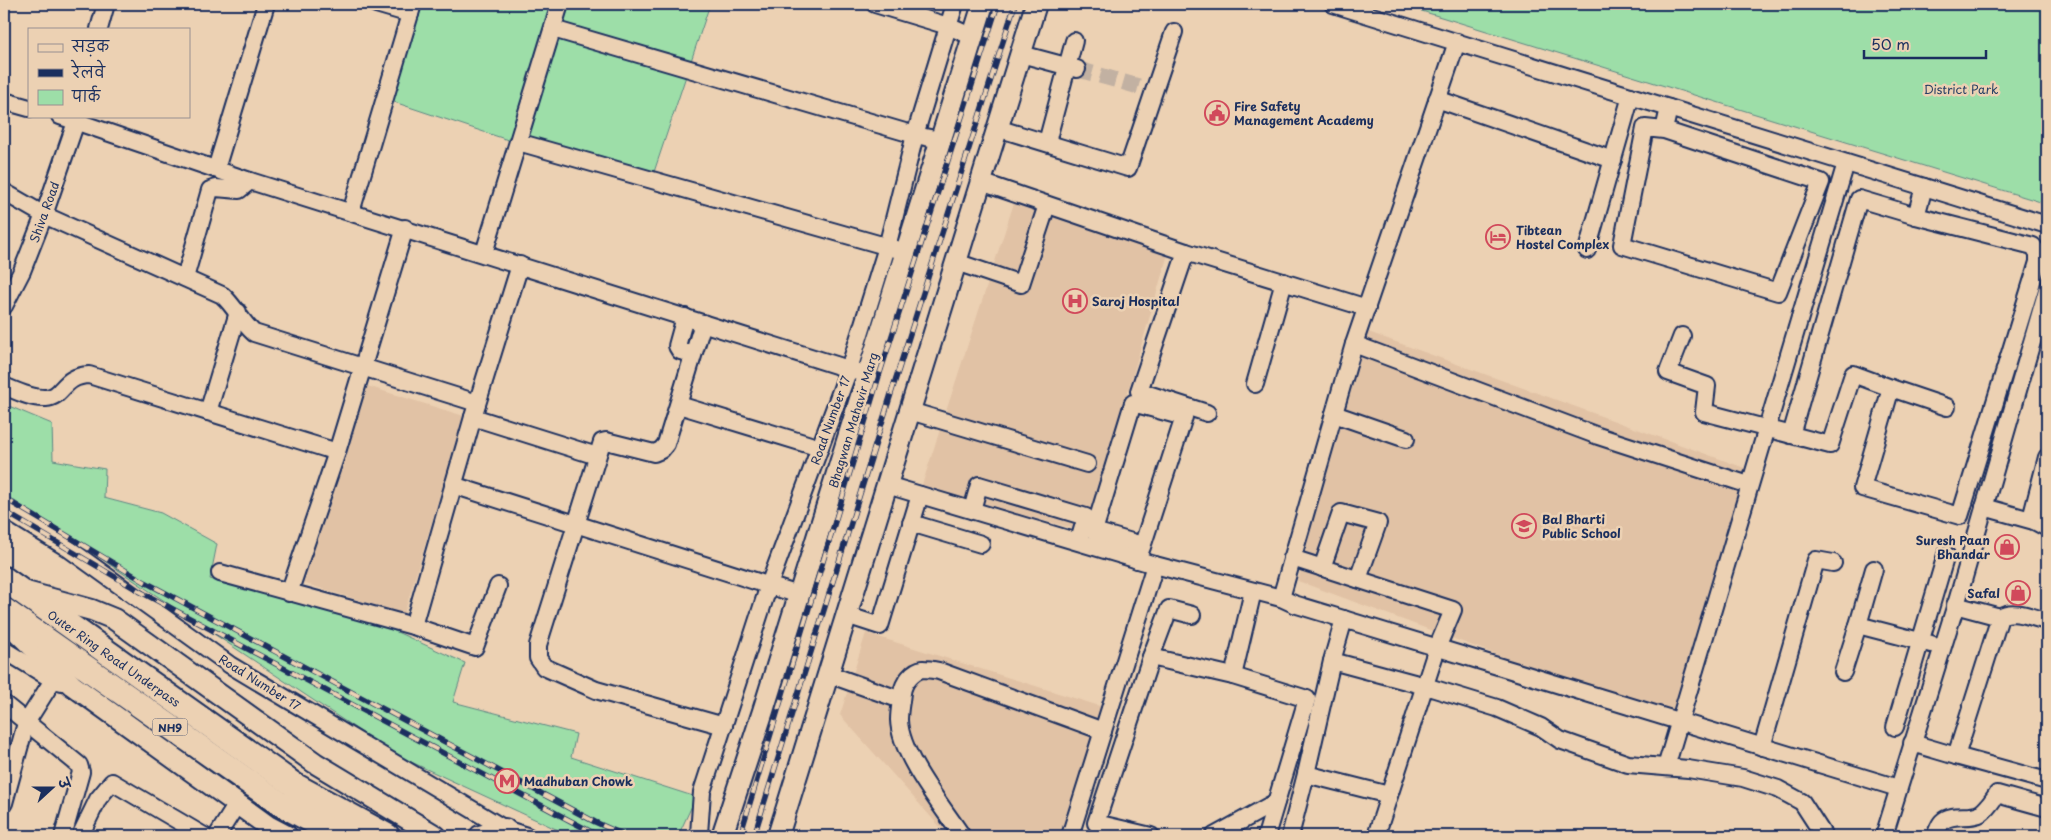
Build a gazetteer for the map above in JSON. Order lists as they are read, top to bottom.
{
  "streets": {
    "highway": ["Outer Ring Road Underpass", "NH9"],
    "main road": ["Bhagwan Mahavir Marg"],
    "street": ["Shiva Road", "Road Number 17"]
  },
  "crossings": [
    ["Road Number 17", "Bhagwan Mahavir Marg"]
  ],
  "parks": ["District Park"],
  "places": {
    "public building": ["Fire Safety Management Academy"],
    "hotel": ["Tibtean Hostel Complex"],
    "hospital": ["Saroj Hospital"],
    "school or university": ["Bal Bharti Public School"],
    "shop": ["Suresh Paan Bhandar", "Safal"],
    "metro station": ["Madhuban Chowk"]
  },
  "legend": ["सड़क", "रेलवे", "पार्क"],
  "scale_bar": "50 m",
  "north": "right"
}
